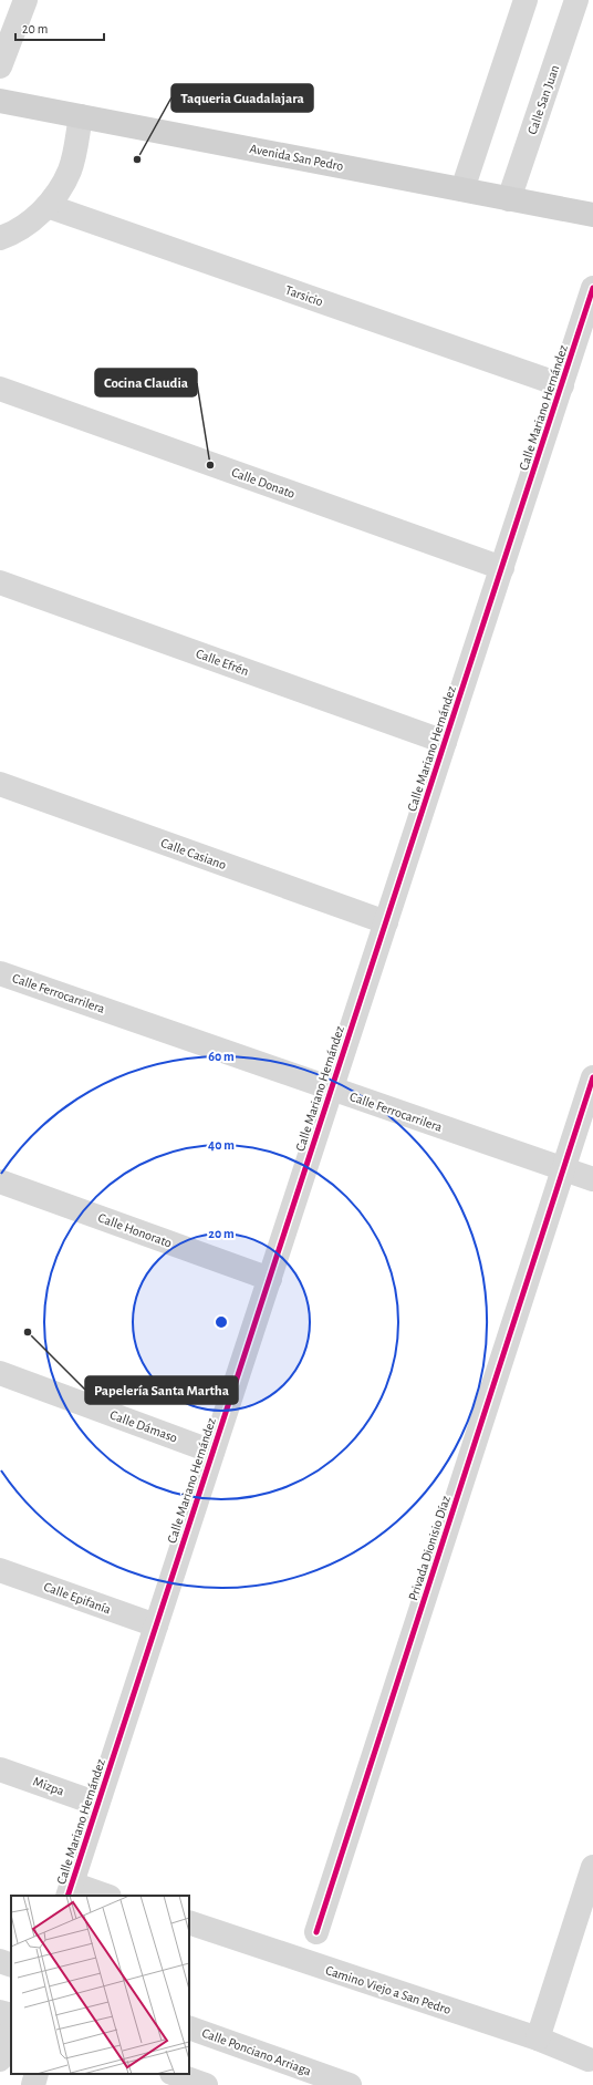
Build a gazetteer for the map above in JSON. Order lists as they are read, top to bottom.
{
  "streets": {
    "main road": ["Avenida San Pedro"],
    "street": [
      "Calle San Juan",
      "Tarsicio",
      "Calle Mariano Hernández",
      "Calle Donato",
      "Calle Efrén",
      "Calle Casiano",
      "Calle Ferrocarrilera",
      "Calle Honorato",
      "Calle Dámaso",
      "Privada Dionisio Díaz",
      "Calle Epifanía",
      "Mizpa",
      "Camino Viejo a San Pedro",
      "Calle Ponciano Arriaga"
    ]
  },
  "crossings": [
    ["Calle San Juan", "Avenida San Pedro"],
    ["Tarsicio", "Calle Mariano Hernández"],
    ["Calle Mariano Hernández", "Calle Donato"],
    ["Calle Mariano Hernández", "Calle Efrén"],
    ["Calle Mariano Hernández", "Calle Casiano"],
    ["Calle Mariano Hernández", "Calle Ferrocarrilera"],
    ["Calle Mariano Hernández", "Calle Honorato"],
    ["Calle Mariano Hernández", "Calle Dámaso"],
    ["Calle Mariano Hernández", "Calle Epifanía"],
    ["Calle Mariano Hernández", "Mizpa"],
    ["Calle Ferrocarrilera", "Privada Dionisio Díaz"]
  ],
  "places": ["Taqueria Guadalajara", "Cocina Claudia", "Papelería Santa Martha"],
  "scale_bar": "20 m",
  "rings": ["60 m", "40 m", "20 m"]
}
